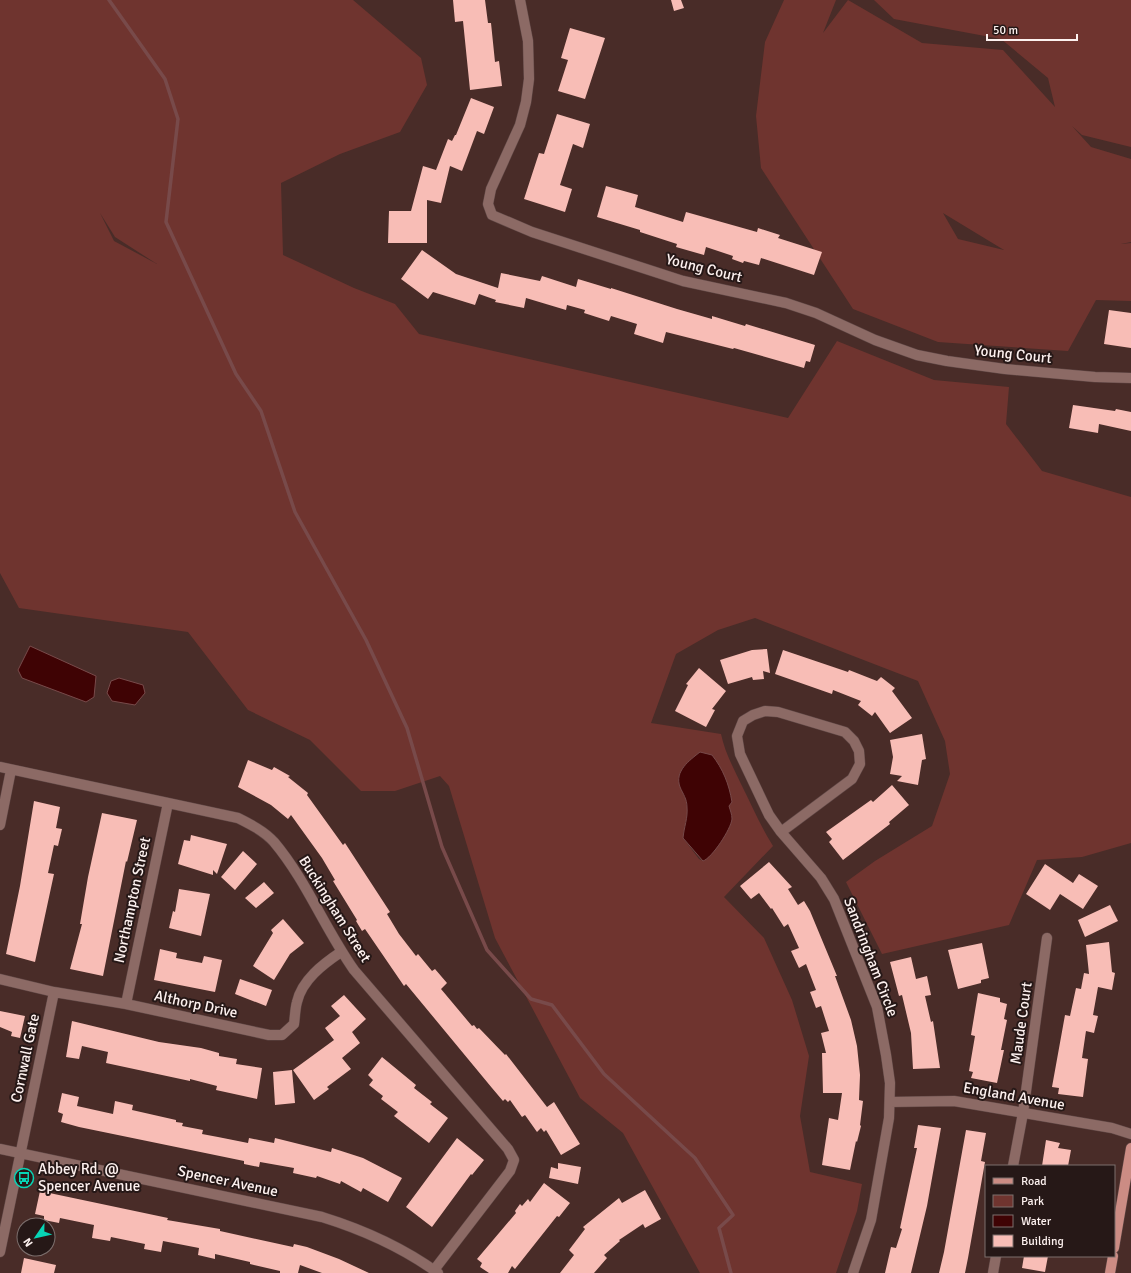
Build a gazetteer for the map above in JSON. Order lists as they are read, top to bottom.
{
  "streets": {
    "street": [
      "Young Court",
      "Northampton Street",
      "Buckingham Street",
      "Sandringham Circle",
      "Althorp Drive",
      "Maude Court",
      "Cornwall Gate",
      "England Avenue",
      "Spencer Avenue"
    ]
  },
  "crossings": [
    ["Northampton Street", "Buckingham Street"],
    ["Northampton Street", "Althorp Drive"],
    ["Buckingham Street", "Althorp Drive"],
    ["Buckingham Street", "Spencer Avenue"],
    ["Sandringham Circle", "England Avenue"],
    ["Althorp Drive", "Cornwall Gate"],
    ["Maude Court", "England Avenue"],
    ["Cornwall Gate", "Spencer Avenue"]
  ],
  "places": {
    "bus stop": ["Abbey Rd. @ Spencer Avenue"]
  },
  "legend": [
    "Road",
    "Park",
    "Water",
    "Building"
  ],
  "scale_bar": "50 m",
  "north": "bottom left"
}
